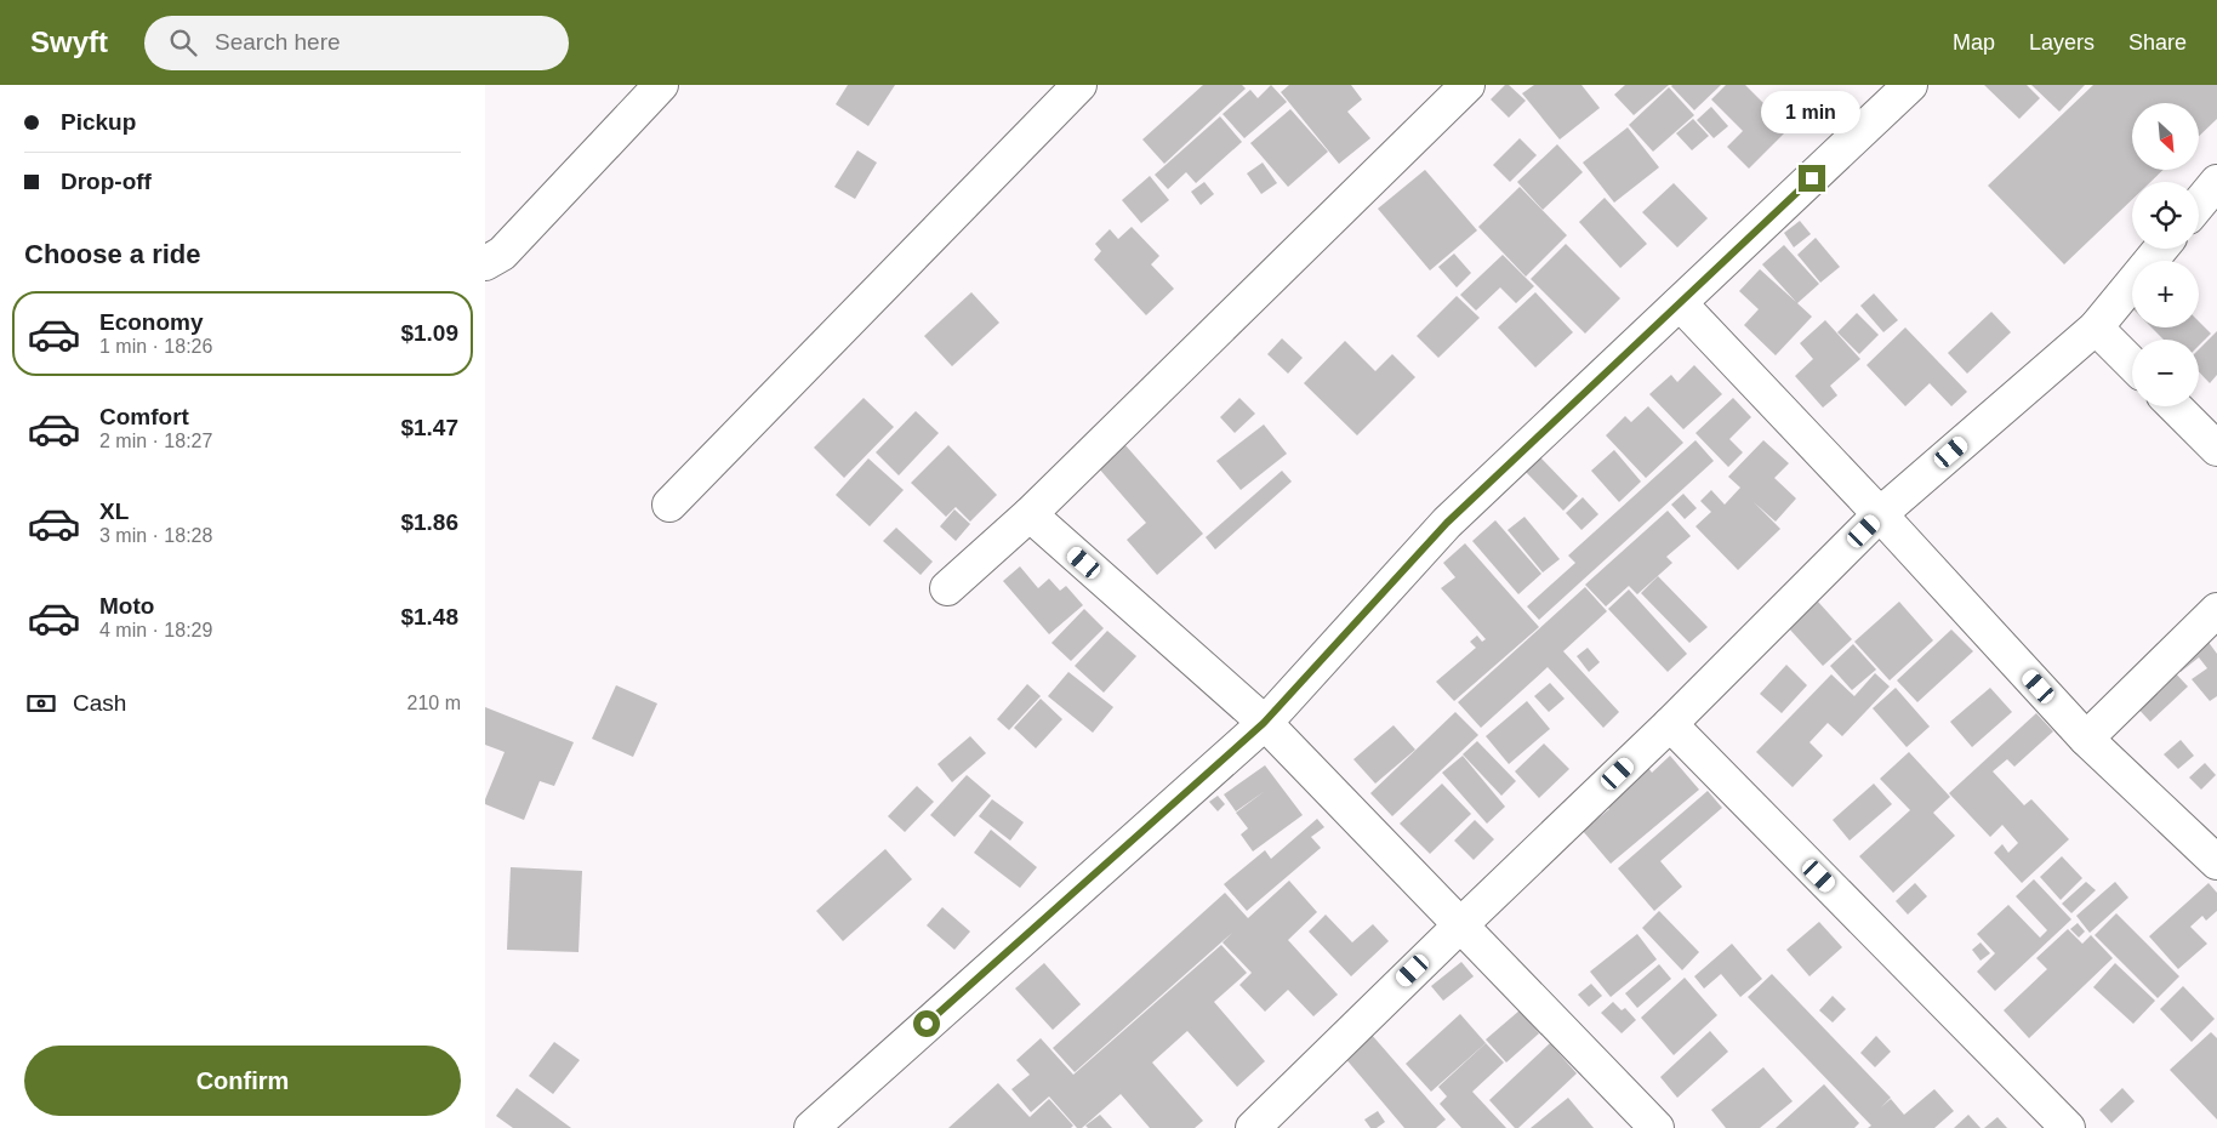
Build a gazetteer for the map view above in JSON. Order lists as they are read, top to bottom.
{
  "north": "bottom right",
  "page": {
    "header": "Swyft",
    "search": "Search here",
    "nav": ["Map", "Layers", "Share"],
    "banner": ["Pickup", "Drop-off"],
    "bubble": "1 min",
    "map_buttons": ["+", "−"],
    "heading": "Choose a ride",
    "list": [
      {
        "name": "Economy",
        "note": "1 min · 18:26",
        "value": "$1.09"
      },
      {
        "name": "Comfort",
        "note": "2 min · 18:27",
        "value": "$1.47"
      },
      {
        "name": "XL",
        "note": "3 min · 18:28",
        "value": "$1.86"
      },
      {
        "name": "Moto",
        "note": "4 min · 18:29",
        "value": "$1.48"
      }
    ],
    "pay": ["Cash", "210 m"],
    "buttons": "Confirm"
  }
}
